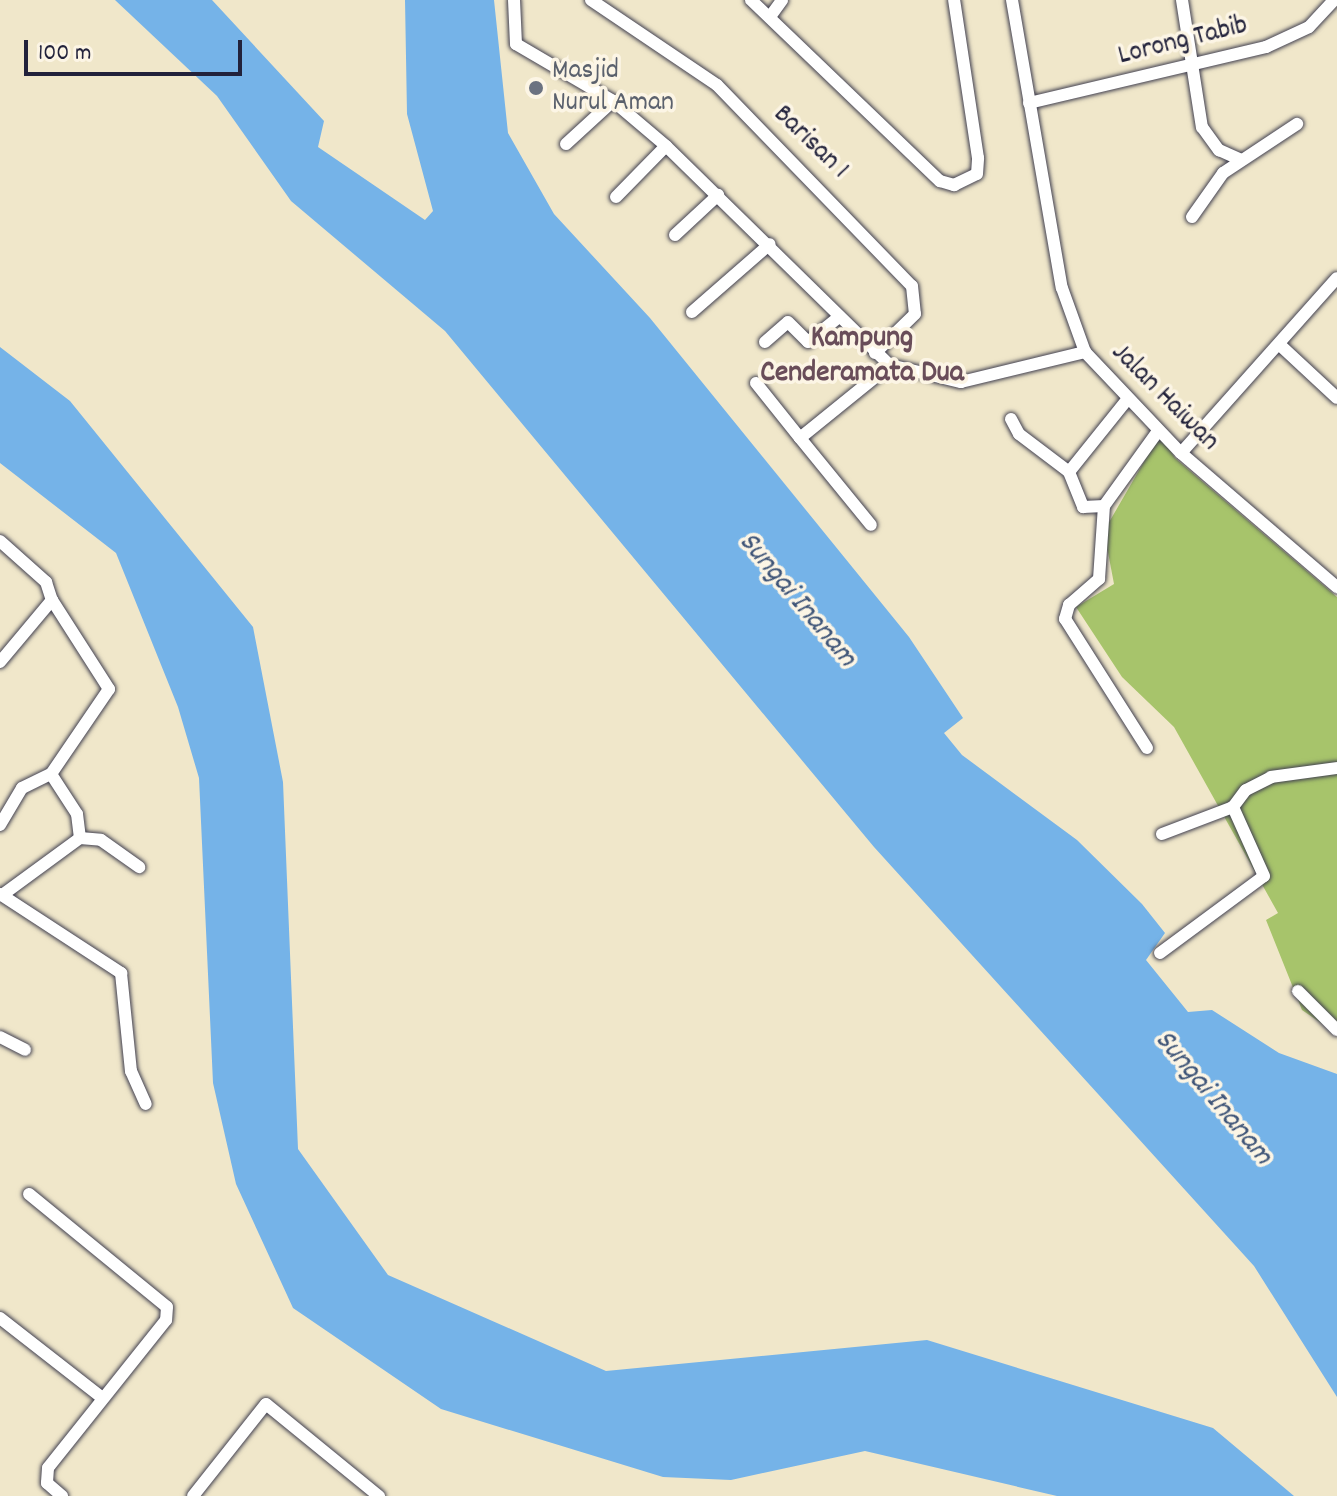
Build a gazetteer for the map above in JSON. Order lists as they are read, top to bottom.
{
  "streets": {
    "street": ["Lorong Tabib", "Barisan 1", "Jalan Haiwan"]
  },
  "crossings": [
    ["Lorong Tabib", "Jalan Haiwan"]
  ],
  "districts": ["Kampung Cenderamata Dua"],
  "water": ["Sungai Inanam"],
  "places": ["Masjid Nurul Aman"],
  "scale_bar": "100 m"
}
